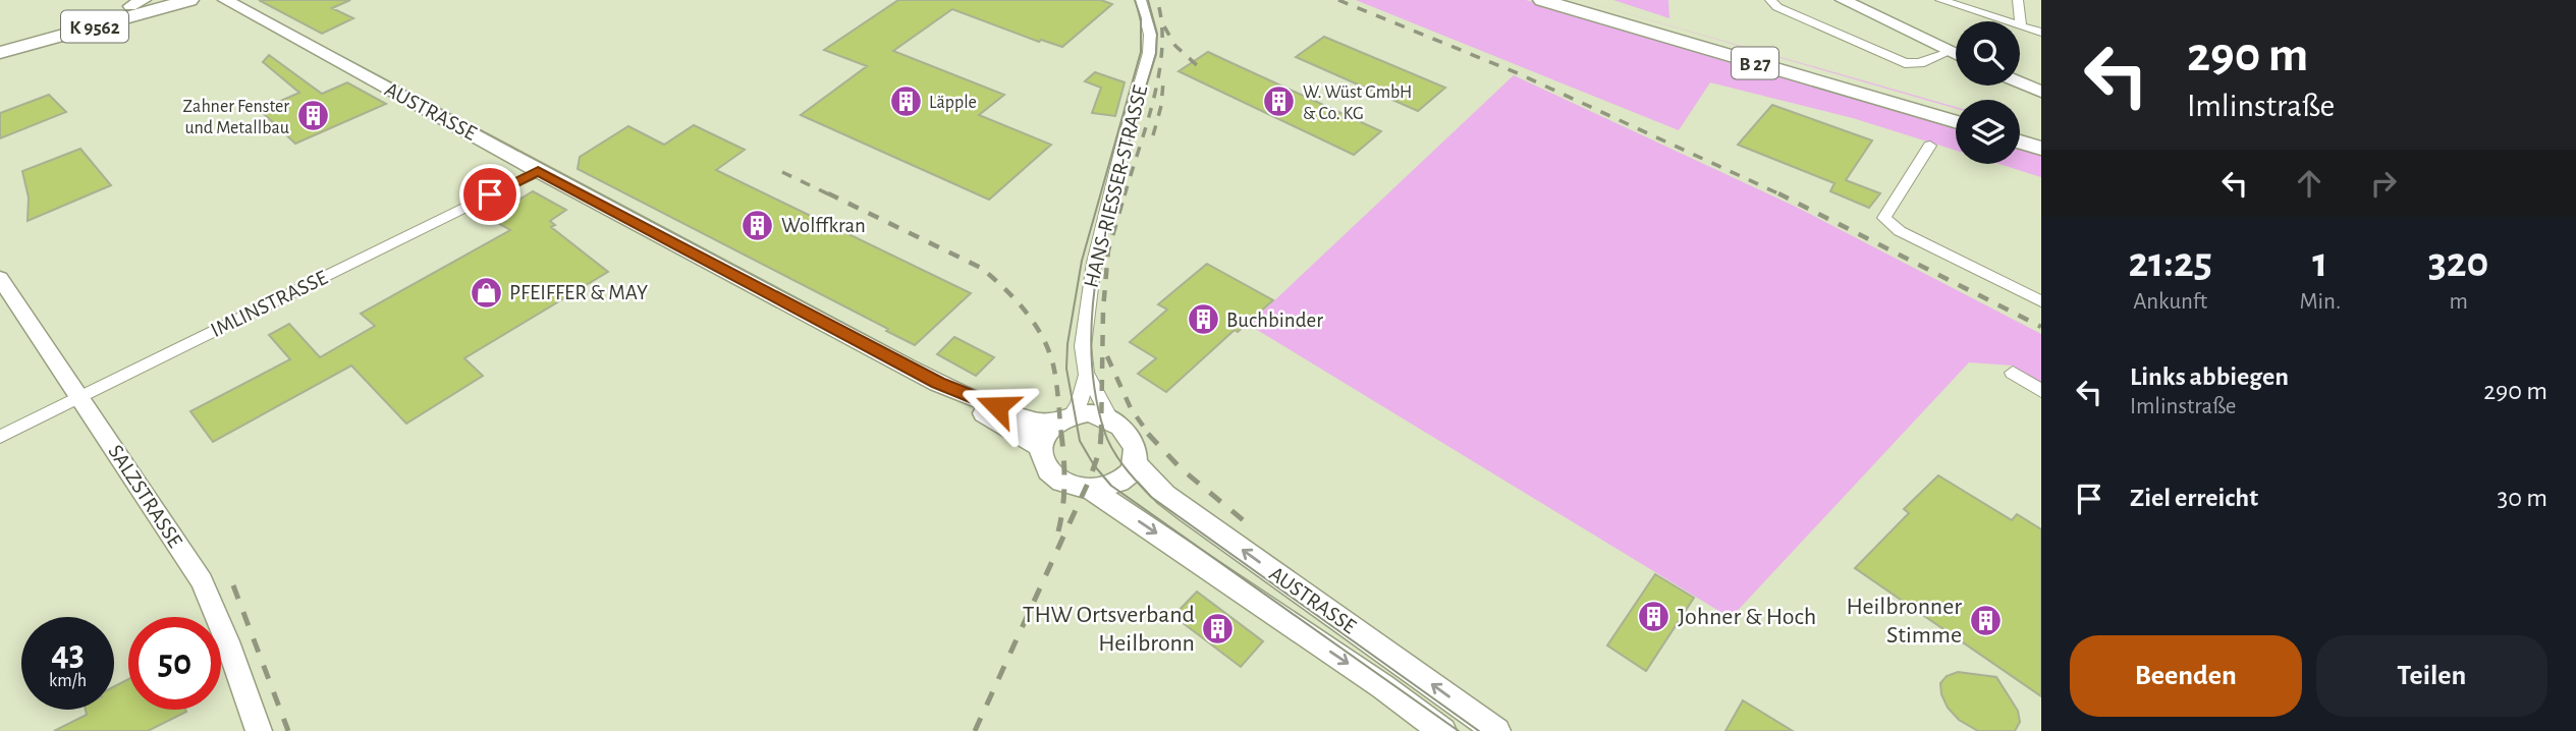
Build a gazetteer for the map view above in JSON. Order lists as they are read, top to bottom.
{
  "streets": {
    "main road": ["K 9562", "B 27", "AUSTRASSE"],
    "street": ["HANS-RIESSER-STRASSE", "IMLINSTRASSE", "SALZSTRASSE"]
  },
  "crossings": [
    ["AUSTRASSE", "HANS-RIESSER-STRASSE"],
    ["AUSTRASSE", "IMLINSTRASSE"],
    ["IMLINSTRASSE", "SALZSTRASSE"]
  ],
  "places": {
    "building": [
      "Läpple",
      "W. Wüst GmbH & Co. KG",
      "Zahner Fenster und Metallbau",
      "Wolffkran",
      "Buchbinder",
      "Johner & Hoch",
      "Heilbronner Stimme",
      "THW Ortsverband Heilbronn"
    ],
    "shop": ["PFEIFFER & MAY"]
  },
  "page": {
    "turn": ["290 m", "Imlinstraße"],
    "eta": [
      "21:25",
      "Ankunft",
      "1",
      "Min.",
      "320",
      "m"
    ],
    "list": [
      {
        "name": "Links abbiegen",
        "note": "Imlinstraße",
        "value": "290 m"
      },
      {
        "name": "Ziel erreicht",
        "value": "30 m"
      }
    ],
    "speed": "43 km/h",
    "limit": "50",
    "buttons": ["Beenden", "Teilen"]
  }
}
